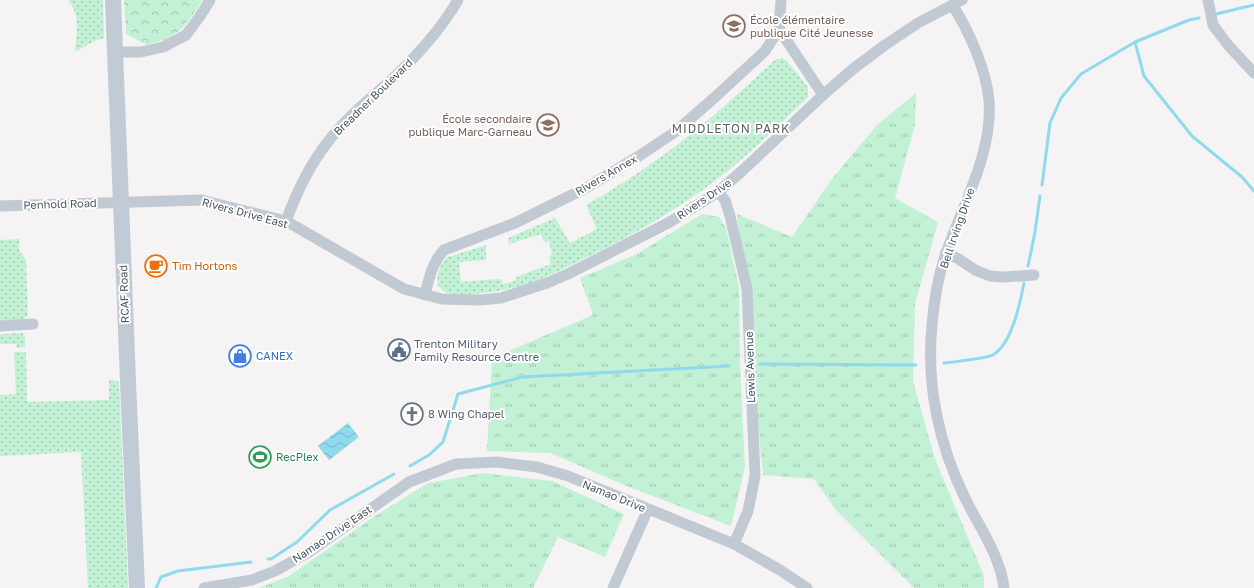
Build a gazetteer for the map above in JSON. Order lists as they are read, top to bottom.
{
  "streets": {
    "main road": ["RCAF Road"],
    "street": [
      "Breadner Boulevard",
      "Rivers Annex",
      "Rivers Drive",
      "Penhold Road",
      "Rivers Drive East",
      "Bell Irving Drive",
      "Lewis Avenue",
      "Namao Drive",
      "Namao Drive East"
    ]
  },
  "crossings": [
    ["Breadner Boulevard", "Rivers Drive East"],
    ["Rivers Annex", "Rivers Drive"],
    ["Rivers Annex", "Rivers Drive East"],
    ["Rivers Drive", "Rivers Drive East"],
    ["Rivers Drive", "Bell Irving Drive"],
    ["Rivers Drive", "Lewis Avenue"],
    ["Penhold Road", "Rivers Drive East"],
    ["Penhold Road", "RCAF Road"],
    ["Rivers Drive East", "RCAF Road"],
    ["Lewis Avenue", "Namao Drive"],
    ["Namao Drive", "Namao Drive East"]
  ],
  "districts": ["MIDDLETON PARK"],
  "places": {
    "school or university": ["École élémentaire publique Cité Jeunesse", "École secondaire publique Marc-Garneau"],
    "cafe": ["Tim Hortons"],
    "public building": ["Trenton Military Family Resource Centre"],
    "shop": ["CANEX"],
    "church": ["8 Wing Chapel"],
    "sports": ["RecPlex"]
  }
}
